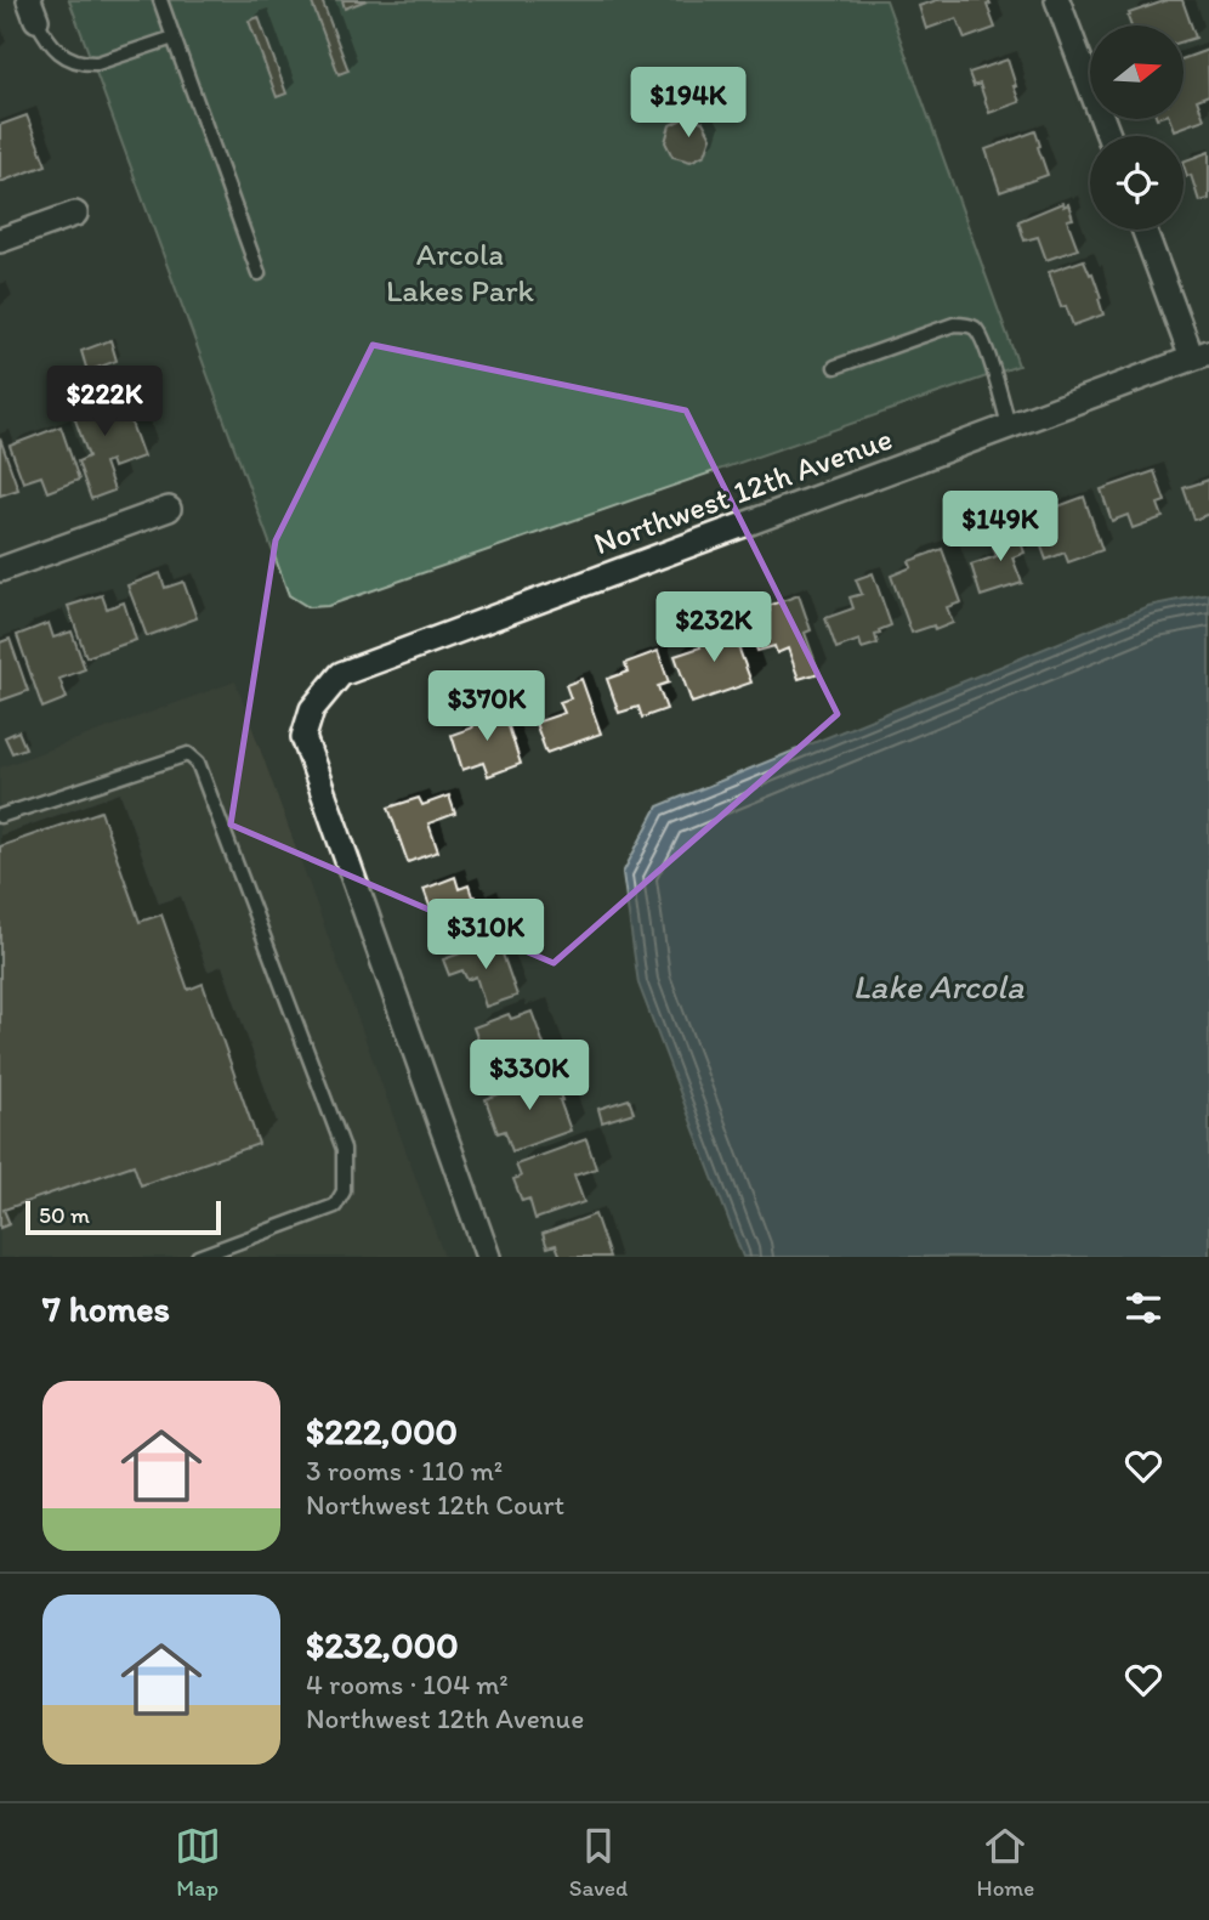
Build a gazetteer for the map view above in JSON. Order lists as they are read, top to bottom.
{
  "streets": {
    "street": ["Northwest 12th Avenue"]
  },
  "water": ["Lake Arcola"],
  "parks": ["Arcola Lakes Park"],
  "scale_bar": "50 m",
  "north": "right",
  "page": {
    "price": [
      "$194K",
      "$222K",
      "$149K",
      "$232K",
      "$370K",
      "$310K",
      "$330K"
    ],
    "scale": "50 m",
    "heading": "7 homes",
    "list": [
      {
        "name": "$222,000",
        "note": "3 rooms · 110 m² · Northwest 12th Court"
      },
      {
        "name": "$232,000",
        "note": "4 rooms · 104 m² · Northwest 12th Avenue"
      }
    ],
    "tabs": ["Map", "Saved", "Home"]
  }
}
